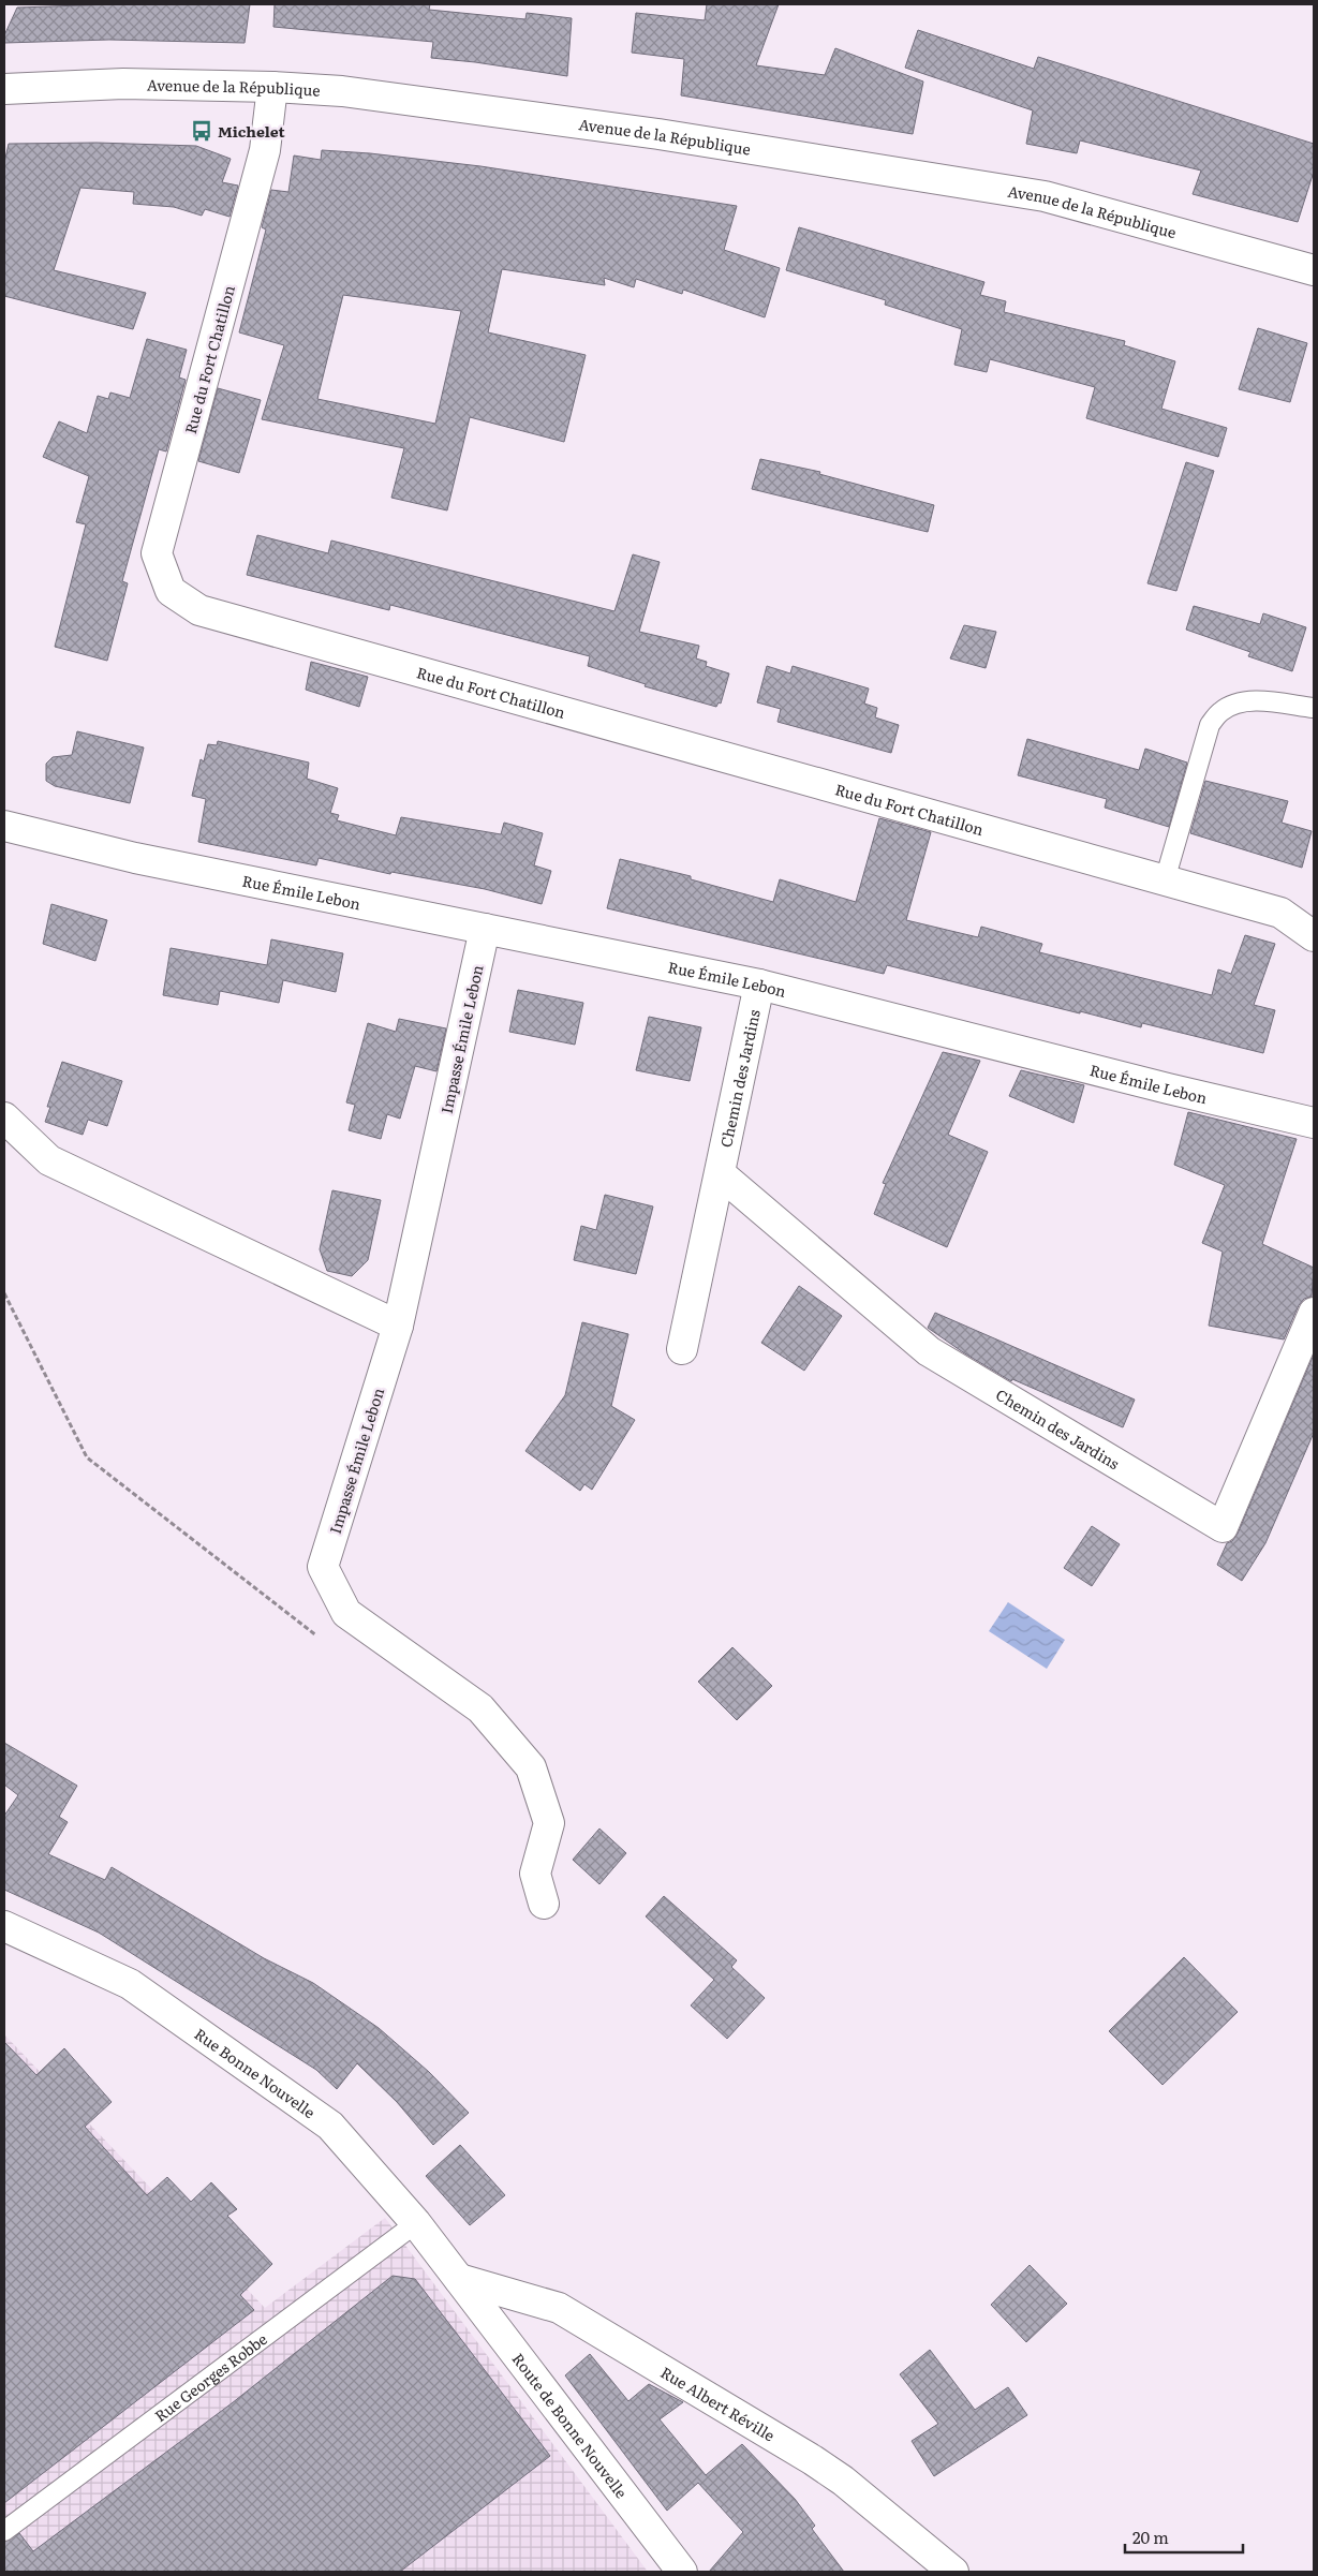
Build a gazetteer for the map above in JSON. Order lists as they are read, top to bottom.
{
  "streets": {
    "street": [
      "Avenue de la République",
      "Rue du Fort Chatillon",
      "Rue Émile Lebon",
      "Impasse Émile Lebon",
      "Chemin des Jardins",
      "Rue Bonne Nouvelle",
      "Rue Albert Réville",
      "Route de Bonne Nouvelle"
    ],
    "lane": ["Rue Georges Robbe"]
  },
  "crossings": [
    ["Avenue de la République", "Rue du Fort Chatillon"],
    ["Rue Émile Lebon", "Impasse Émile Lebon"],
    ["Rue Émile Lebon", "Chemin des Jardins"],
    ["Rue Bonne Nouvelle", "Rue Georges Robbe"],
    ["Rue Bonne Nouvelle", "Rue Albert Réville"],
    ["Rue Bonne Nouvelle", "Route de Bonne Nouvelle"],
    ["Rue Albert Réville", "Route de Bonne Nouvelle"]
  ],
  "places": {
    "bus stop": ["Michelet"]
  },
  "scale_bar": "20 m"
}
